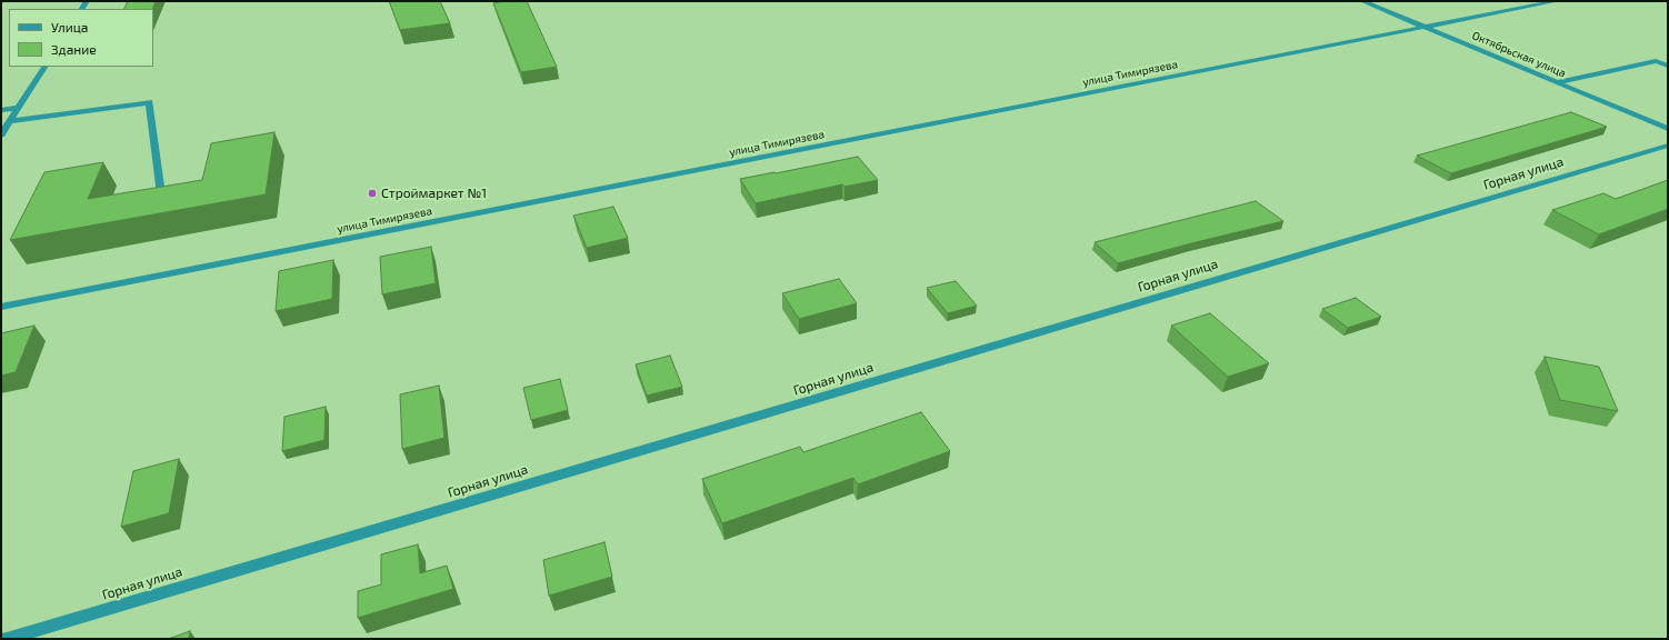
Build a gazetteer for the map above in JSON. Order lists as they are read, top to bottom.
{
  "streets": {
    "street": ["Октябрьская улица", "улица Тимирязева", "Горная улица"]
  },
  "crossings": [
    ["Октябрьская улица", "улица Тимирязева"]
  ],
  "places": ["Строймаркет №1"],
  "legend": ["Улица", "Здание"]
}
